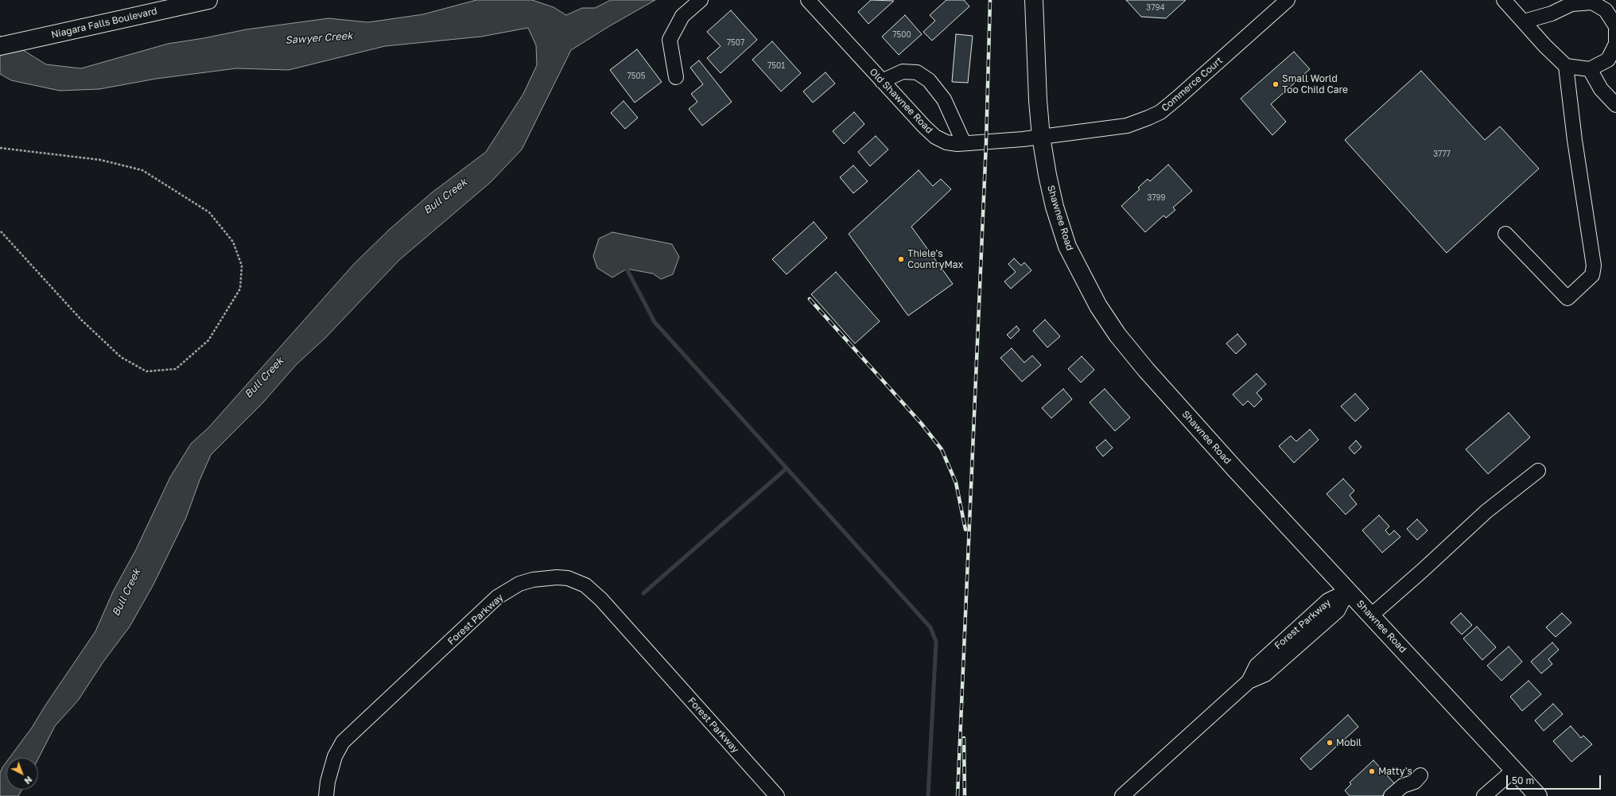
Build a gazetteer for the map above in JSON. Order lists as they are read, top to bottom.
{
  "streets": {
    "main road": ["Niagara Falls Boulevard", "Shawnee Road"],
    "street": ["Commerce Court", "Old Shawnee Road", "Forest Parkway"]
  },
  "crossings": [
    ["Commerce Court", "Old Shawnee Road"],
    ["Commerce Court", "Shawnee Road"],
    ["Old Shawnee Road", "Shawnee Road"],
    ["Shawnee Road", "Forest Parkway"]
  ],
  "water": ["Sawyer Creek", "Bull Creek"],
  "places": [
    "Small World Too Child Care",
    "Thiele's CountryMax",
    "Mobil",
    "Matty's"
  ],
  "house_numbers": [
    "3794",
    "7500",
    "7507",
    "7501",
    "7505",
    "3777",
    "3799"
  ],
  "scale_bar": "50 m",
  "north": "bottom right"
}
